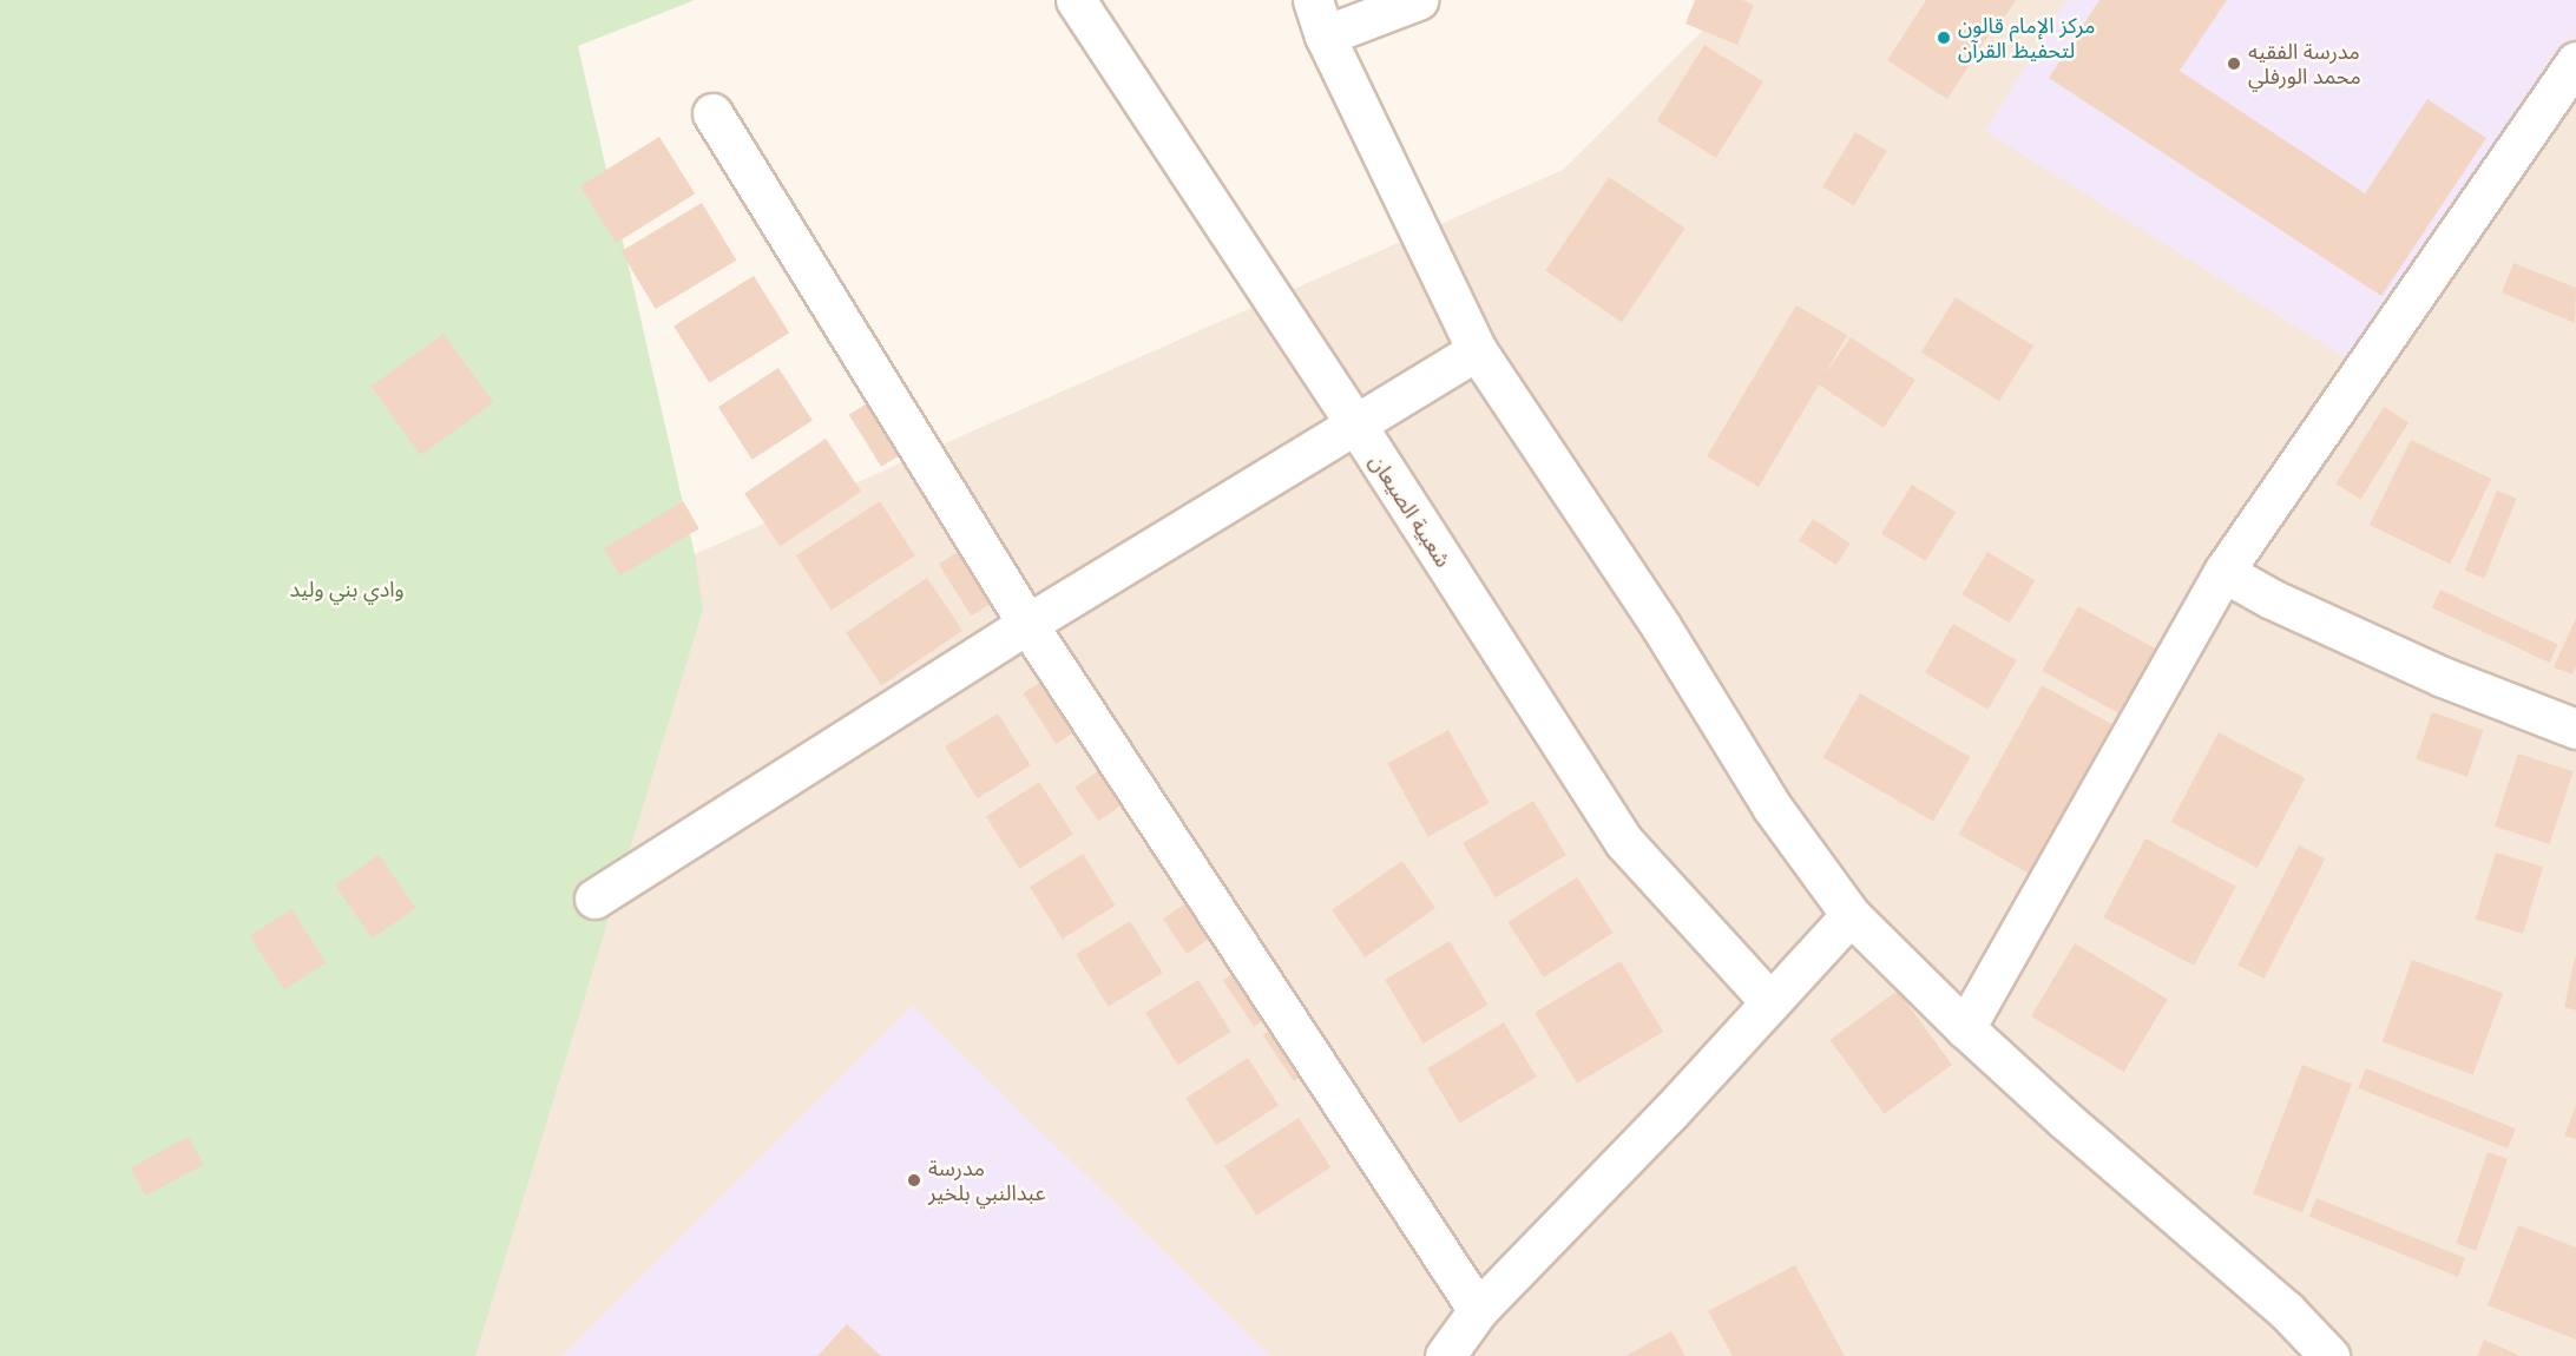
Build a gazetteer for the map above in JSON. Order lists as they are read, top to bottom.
{
  "streets": {
    "street": ["شعبية الصيعان"]
  },
  "parks": ["وادي بني وليد"],
  "places": ["مركز الإمام قالون لتحفيظ القرآن", "مدرسة الفقيه محمد الورفلي", "مدرسة عبدالنبي بلخير"]
}
